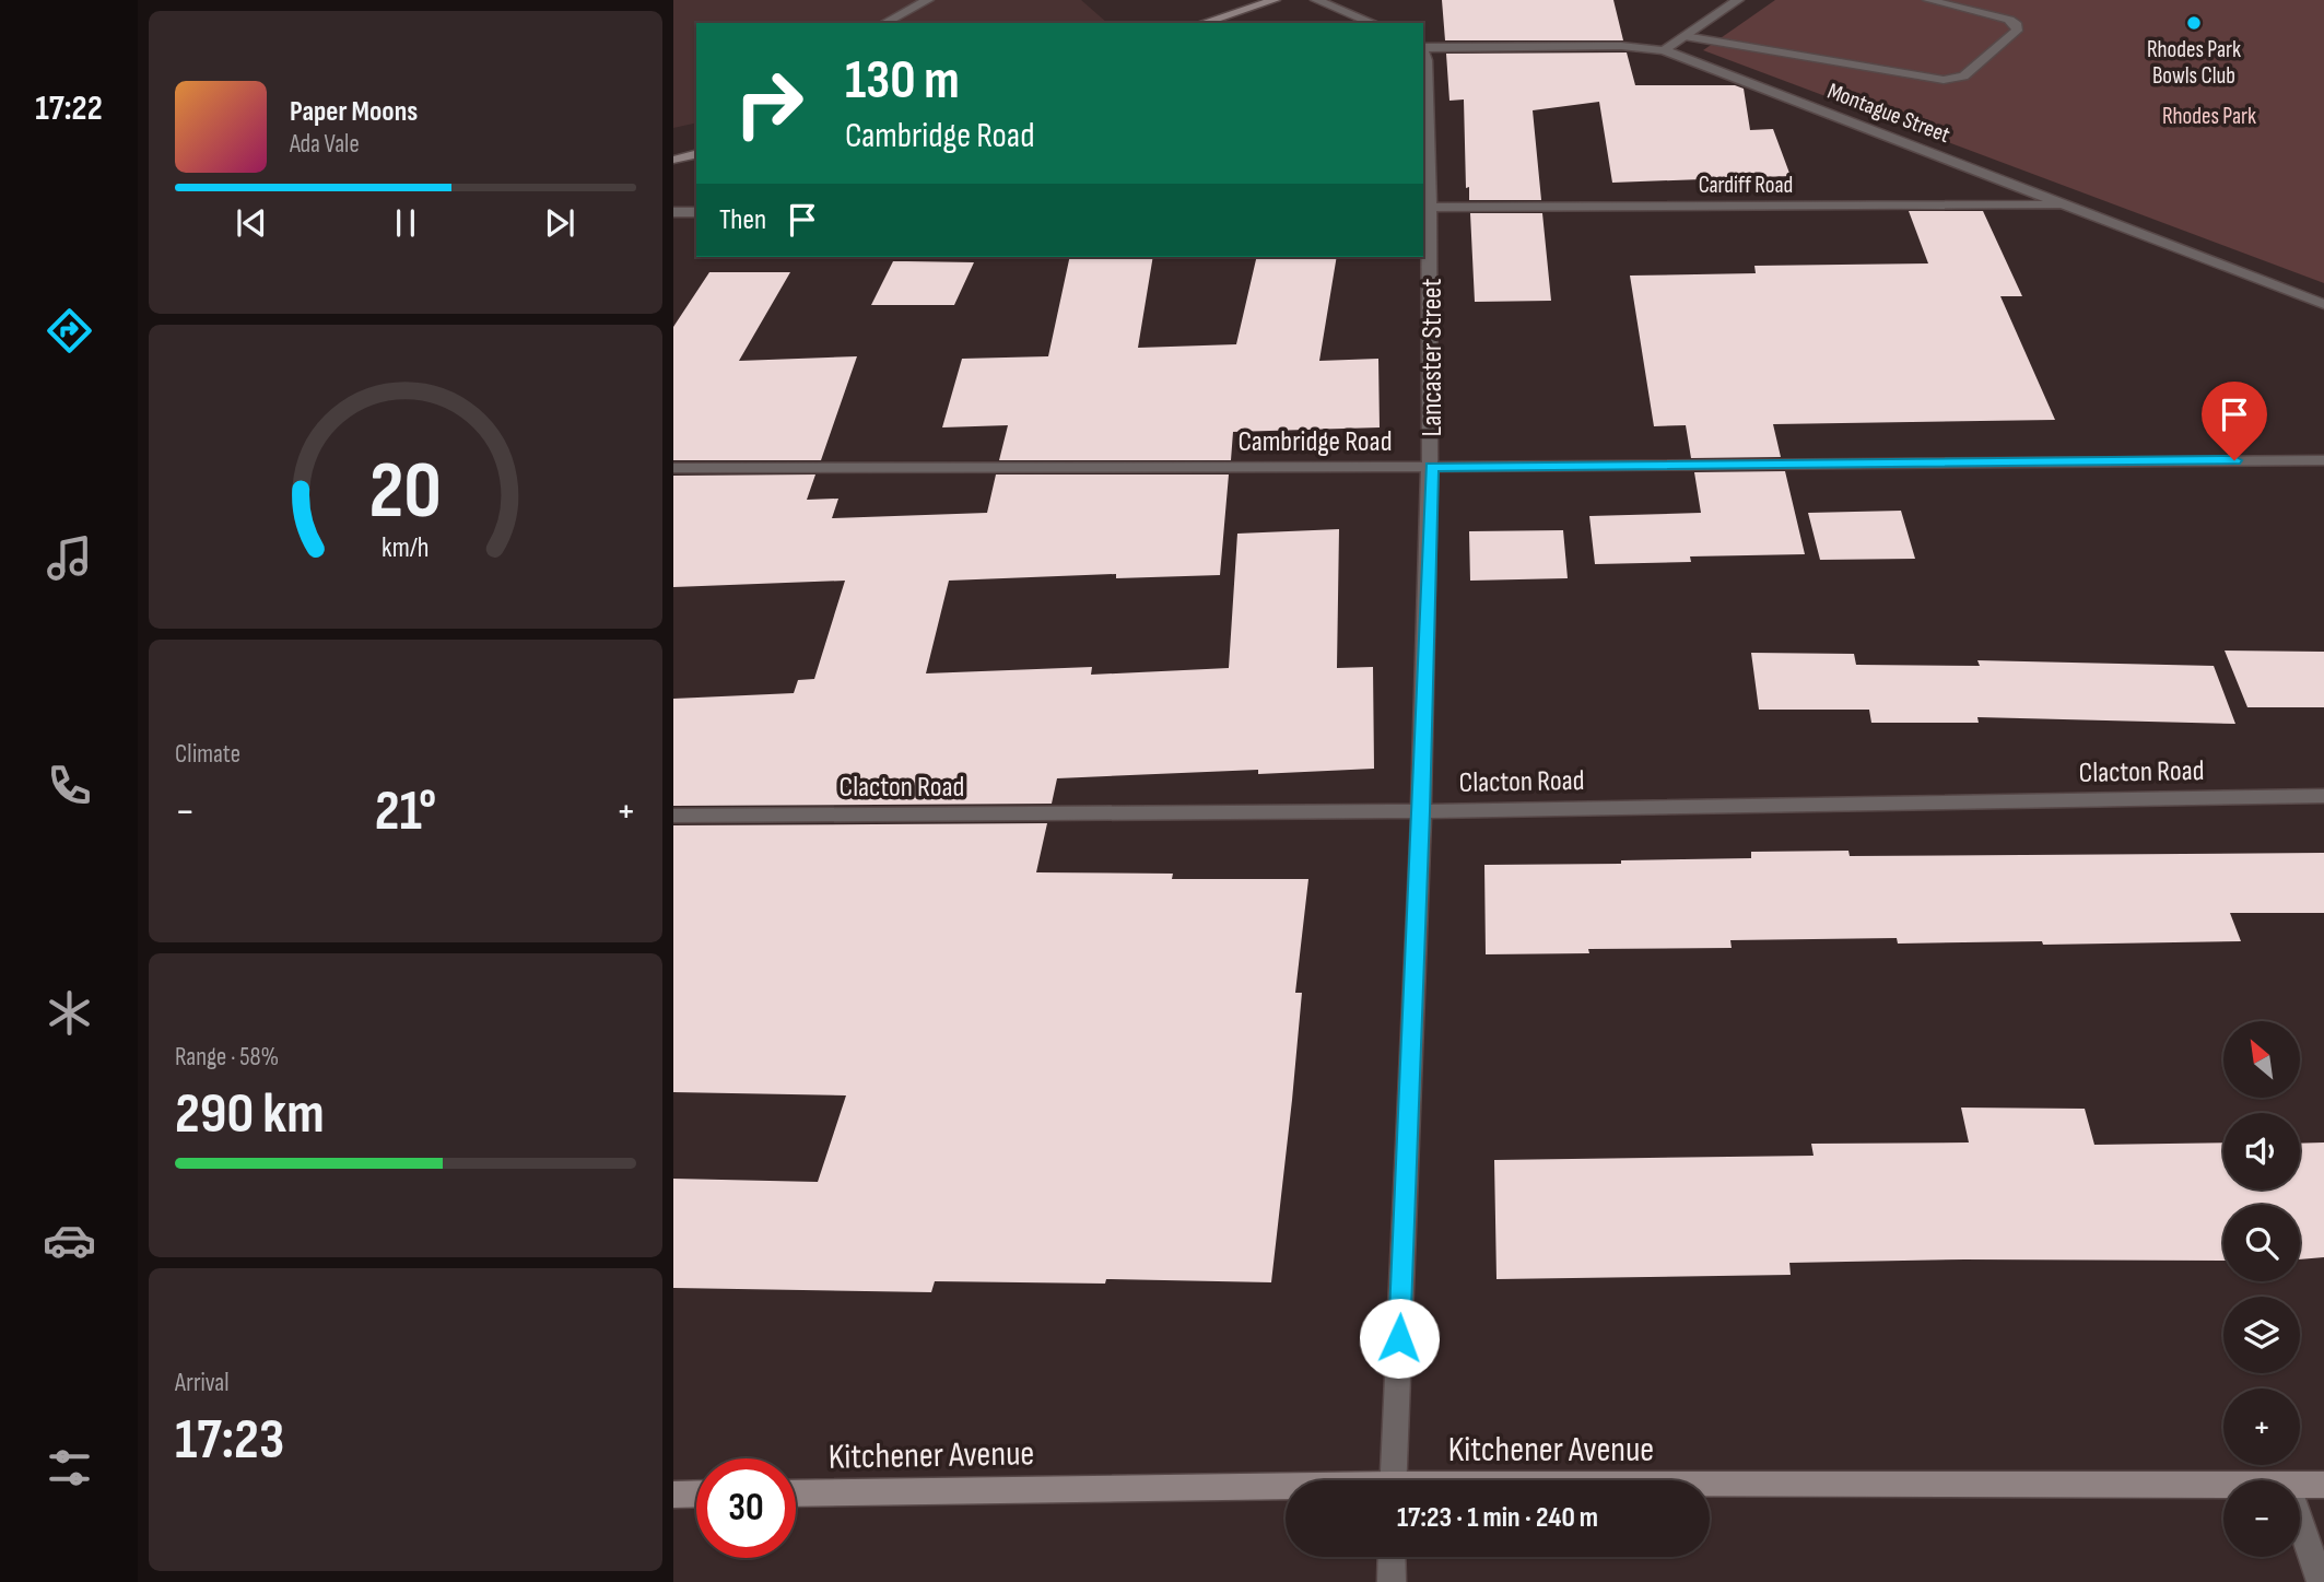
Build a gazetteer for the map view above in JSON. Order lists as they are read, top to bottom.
{
  "streets": {
    "main road": ["Kitchener Avenue"],
    "street": [
      "Montague Street",
      "Cardiff Road",
      "Lancaster Street",
      "Cambridge Road",
      "Clacton Road"
    ]
  },
  "crossings": [
    ["Montague Street", "Cardiff Road"],
    ["Cardiff Road", "Lancaster Street"],
    ["Lancaster Street", "Cambridge Road"],
    ["Lancaster Street", "Clacton Road"]
  ],
  "parks": ["Rhodes Park"],
  "places": ["Rhodes Park Bowls Club"],
  "north": "top left",
  "page": {
    "tabs": "17:22",
    "turn": ["130 m", "Cambridge Road"],
    "song": ["Paper Moons", "Ada Vale"],
    "then": "Then",
    "tile": [
      "Climate",
      ["Range · 58%", "290 km"],
      ["Arrival", "17:23"]
    ],
    "heat": ["−", "21°", "+"],
    "map_buttons": ["+", "−"],
    "limit": "30",
    "trip": "17:23 · 1 min · 240 m",
    "gauge": ["20", "km/h"]
  }
}
